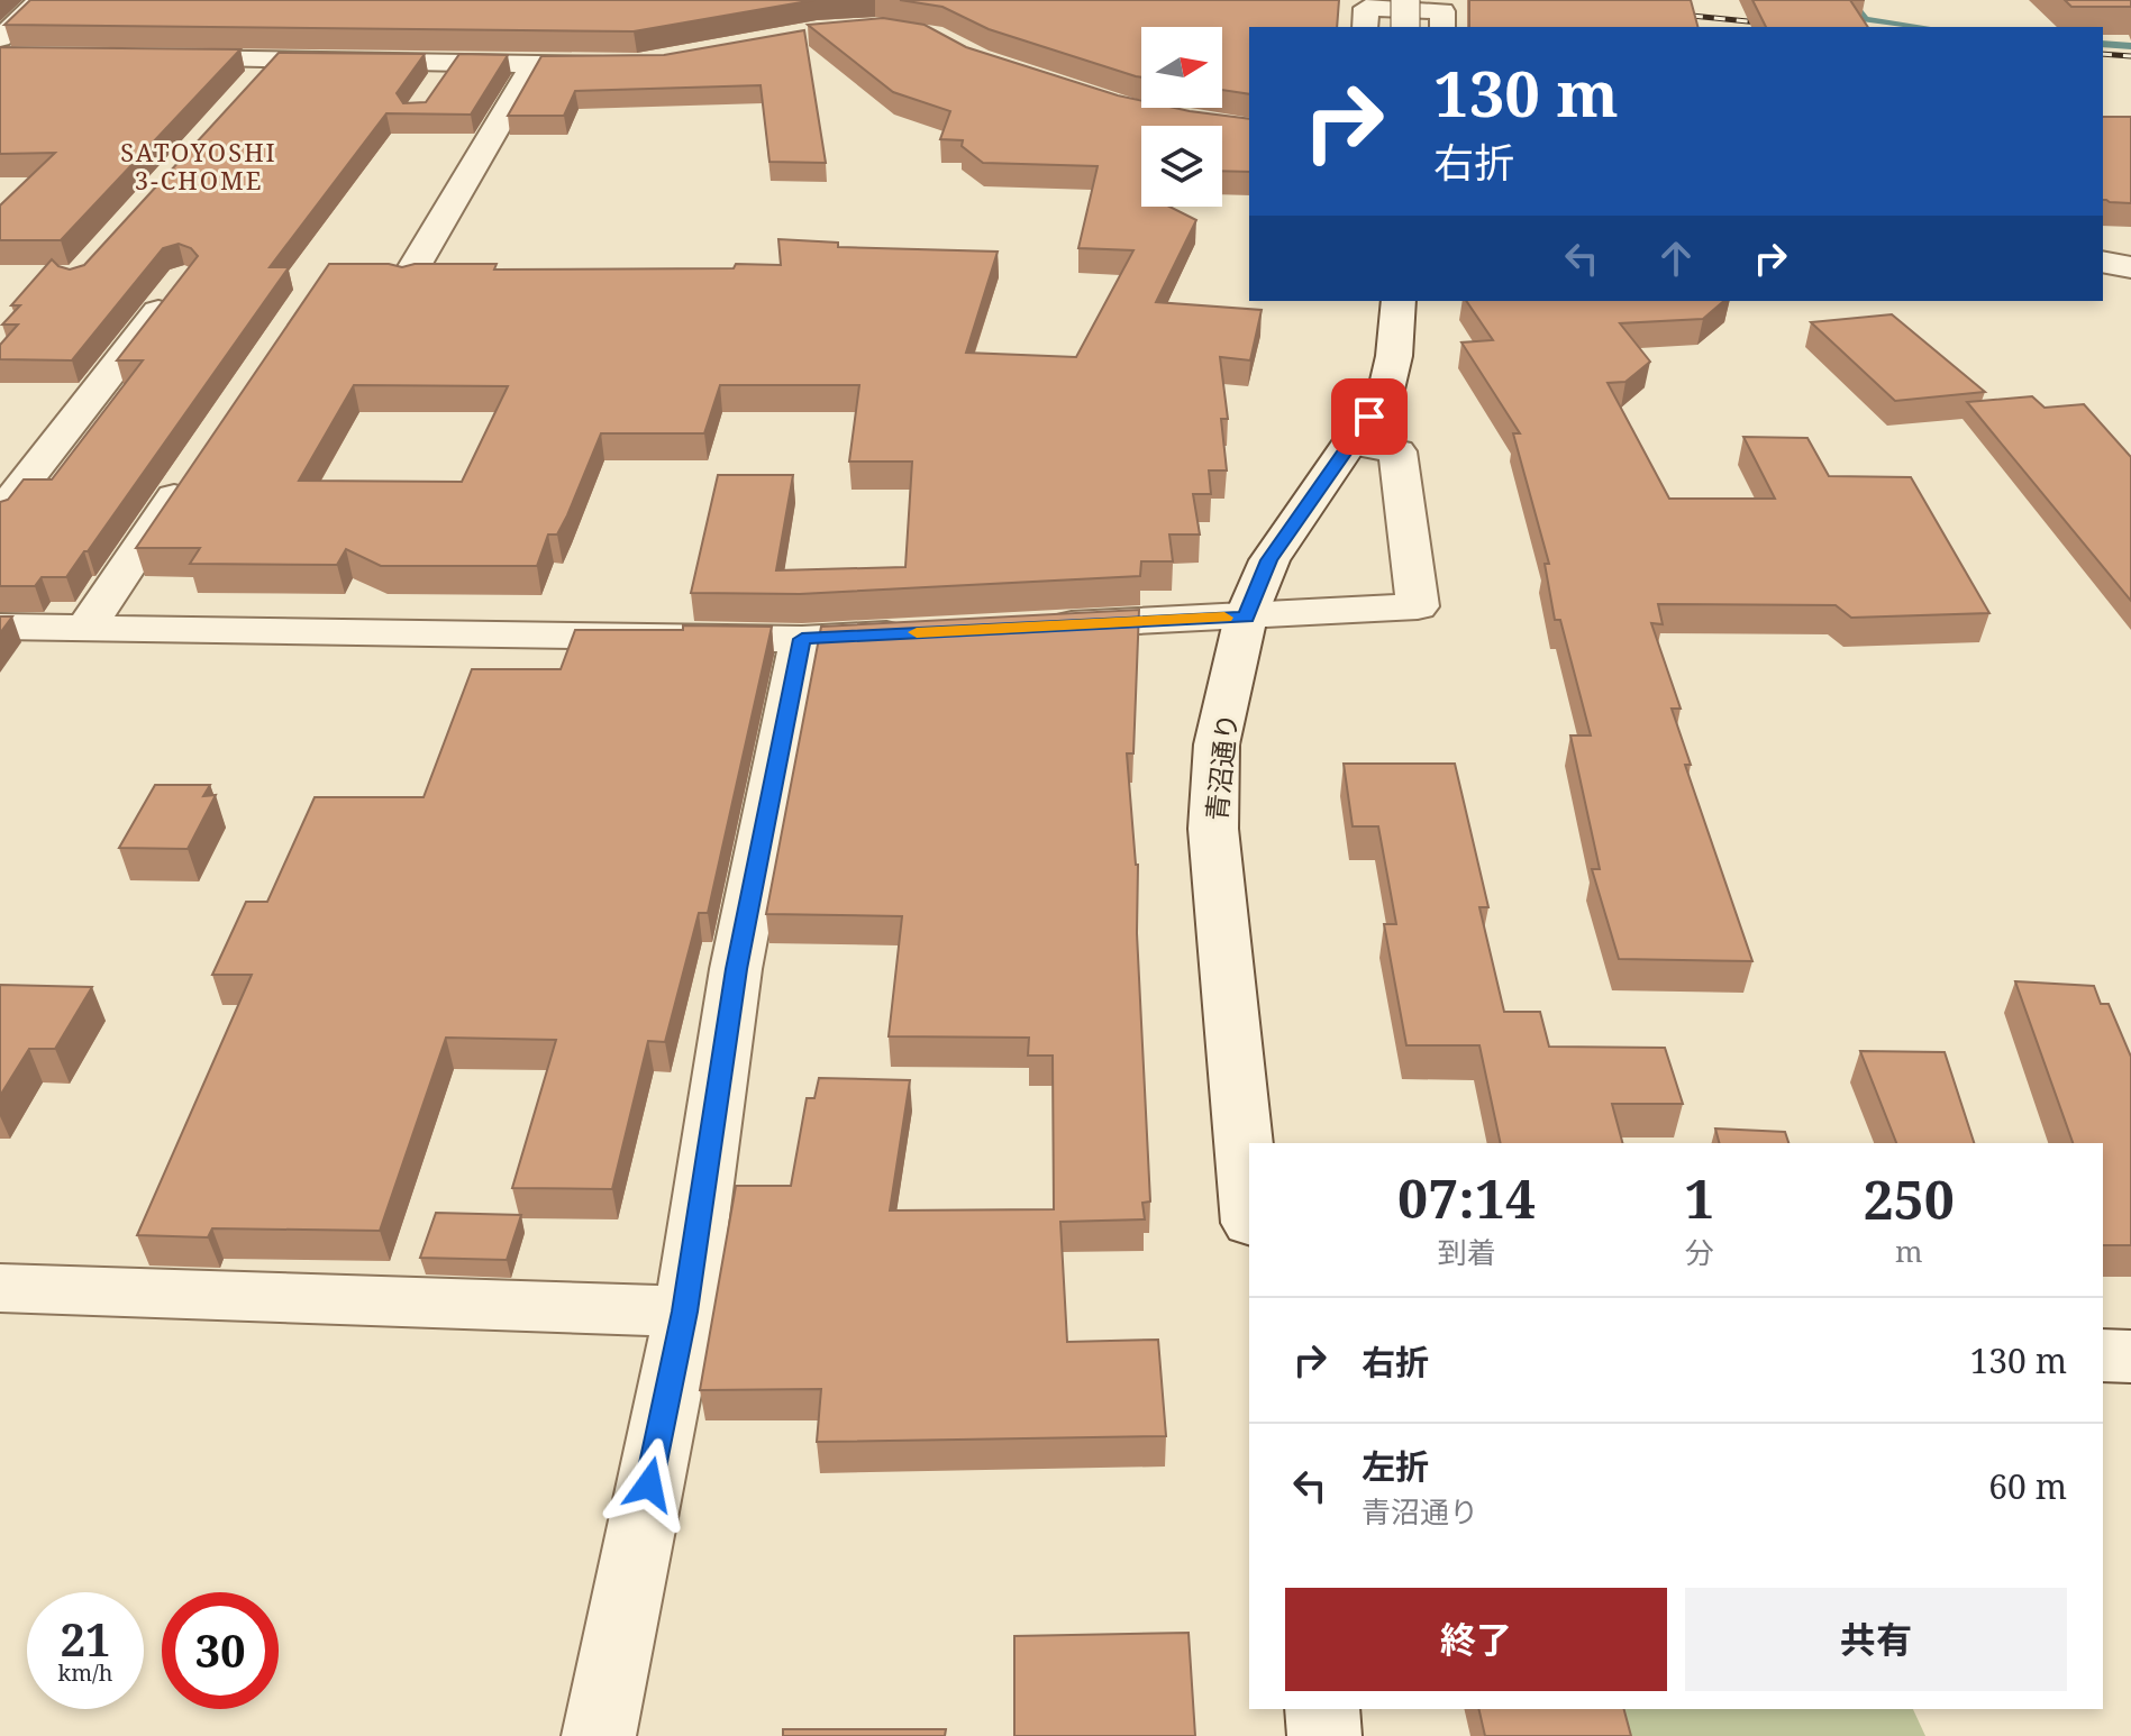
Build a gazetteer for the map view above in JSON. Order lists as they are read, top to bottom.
{
  "streets": {
    "street": ["青沼通り"]
  },
  "districts": ["SATOYOSHI 3-CHOME"],
  "north": "right",
  "page": {
    "turn": ["130 m", "右折"],
    "eta": [
      "07:14",
      "到着",
      "1",
      "分",
      "250",
      "m"
    ],
    "list": [
      {
        "name": "右折",
        "value": "130 m"
      },
      {
        "name": "左折",
        "note": "青沼通り",
        "value": "60 m"
      }
    ],
    "buttons": ["終了", "共有"],
    "speed": "21 km/h",
    "limit": "30"
  }
}
